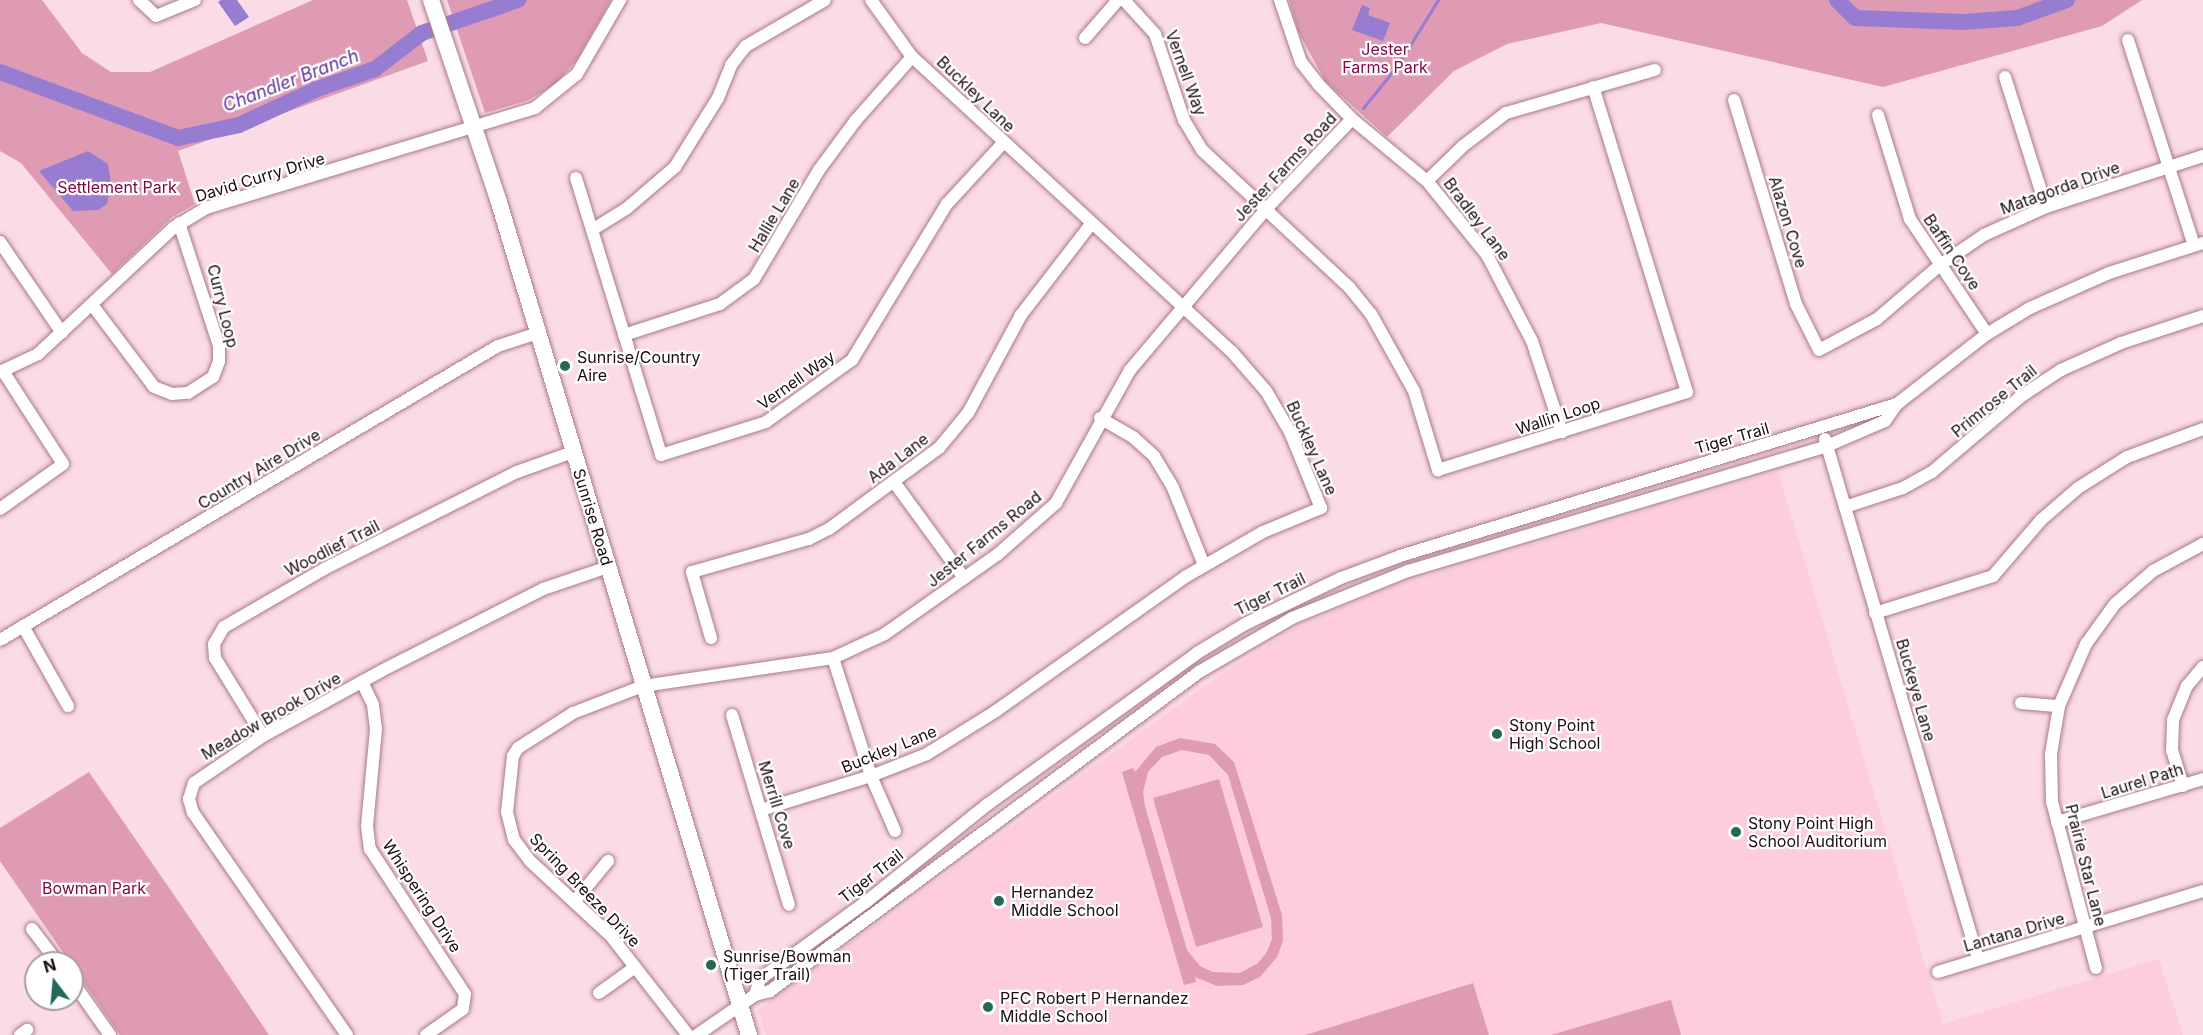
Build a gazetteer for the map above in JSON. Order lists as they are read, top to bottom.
{
  "streets": {
    "main road": ["Sunrise Road"],
    "street": [
      "Vernell Way",
      "Buckley Lane",
      "Jester Farms Road",
      "David Curry Drive",
      "Matagorda Drive",
      "Hallie Lane",
      "Bradley Lane",
      "Alazon Cove",
      "Baffin Cove",
      "Curry Loop",
      "Primrose Trail",
      "Wallin Loop",
      "Tiger Trail",
      "Ada Lane",
      "Country Aire Drive",
      "Woodlief Trail",
      "Buckeye Lane",
      "Meadow Brook Drive",
      "Laurel Path",
      "Merrill Cove",
      "Prairie Star Lane",
      "Spring Breeze Drive",
      "Whispering Drive",
      "Lantana Drive"
    ]
  },
  "crossings": [
    ["Vernell Way", "Buckley Lane"],
    ["Vernell Way", "Jester Farms Road"],
    ["Vernell Way", "Hallie Lane"],
    ["Vernell Way", "Wallin Loop"],
    ["Buckley Lane", "Jester Farms Road"],
    ["Buckley Lane", "Hallie Lane"],
    ["Buckley Lane", "Ada Lane"],
    ["Buckley Lane", "Merrill Cove"],
    ["Jester Farms Road", "Bradley Lane"],
    ["Jester Farms Road", "Wallin Loop"],
    ["Jester Farms Road", "Sunrise Road"],
    ["Jester Farms Road", "Spring Breeze Drive"],
    ["David Curry Drive", "Curry Loop"],
    ["David Curry Drive", "Sunrise Road"],
    ["Matagorda Drive", "Alazon Cove"],
    ["Matagorda Drive", "Baffin Cove"],
    ["Bradley Lane", "Wallin Loop"],
    ["Baffin Cove", "Tiger Trail"],
    ["Primrose Trail", "Buckeye Lane"],
    ["Tiger Trail", "Sunrise Road"],
    ["Tiger Trail", "Buckeye Lane"],
    ["Country Aire Drive", "Sunrise Road"],
    ["Sunrise Road", "Woodlief Trail"],
    ["Sunrise Road", "Meadow Brook Drive"],
    ["Sunrise Road", "Spring Breeze Drive"],
    ["Woodlief Trail", "Meadow Brook Drive"],
    ["Buckeye Lane", "Lantana Drive"],
    ["Meadow Brook Drive", "Whispering Drive"],
    ["Laurel Path", "Prairie Star Lane"],
    ["Prairie Star Lane", "Lantana Drive"]
  ],
  "water": ["Chandler Branch"],
  "parks": ["Jester Farms Park", "Settlement Park", "Bowman Park"],
  "places": [
    "Sunrise/Country Aire",
    "Stony Point High School",
    "Stony Point High School Auditorium",
    "Hernandez Middle School",
    "Sunrise/Bowman (Tiger Trail)",
    "PFC Robert P Hernandez Middle School"
  ],
  "north": "top"
}
